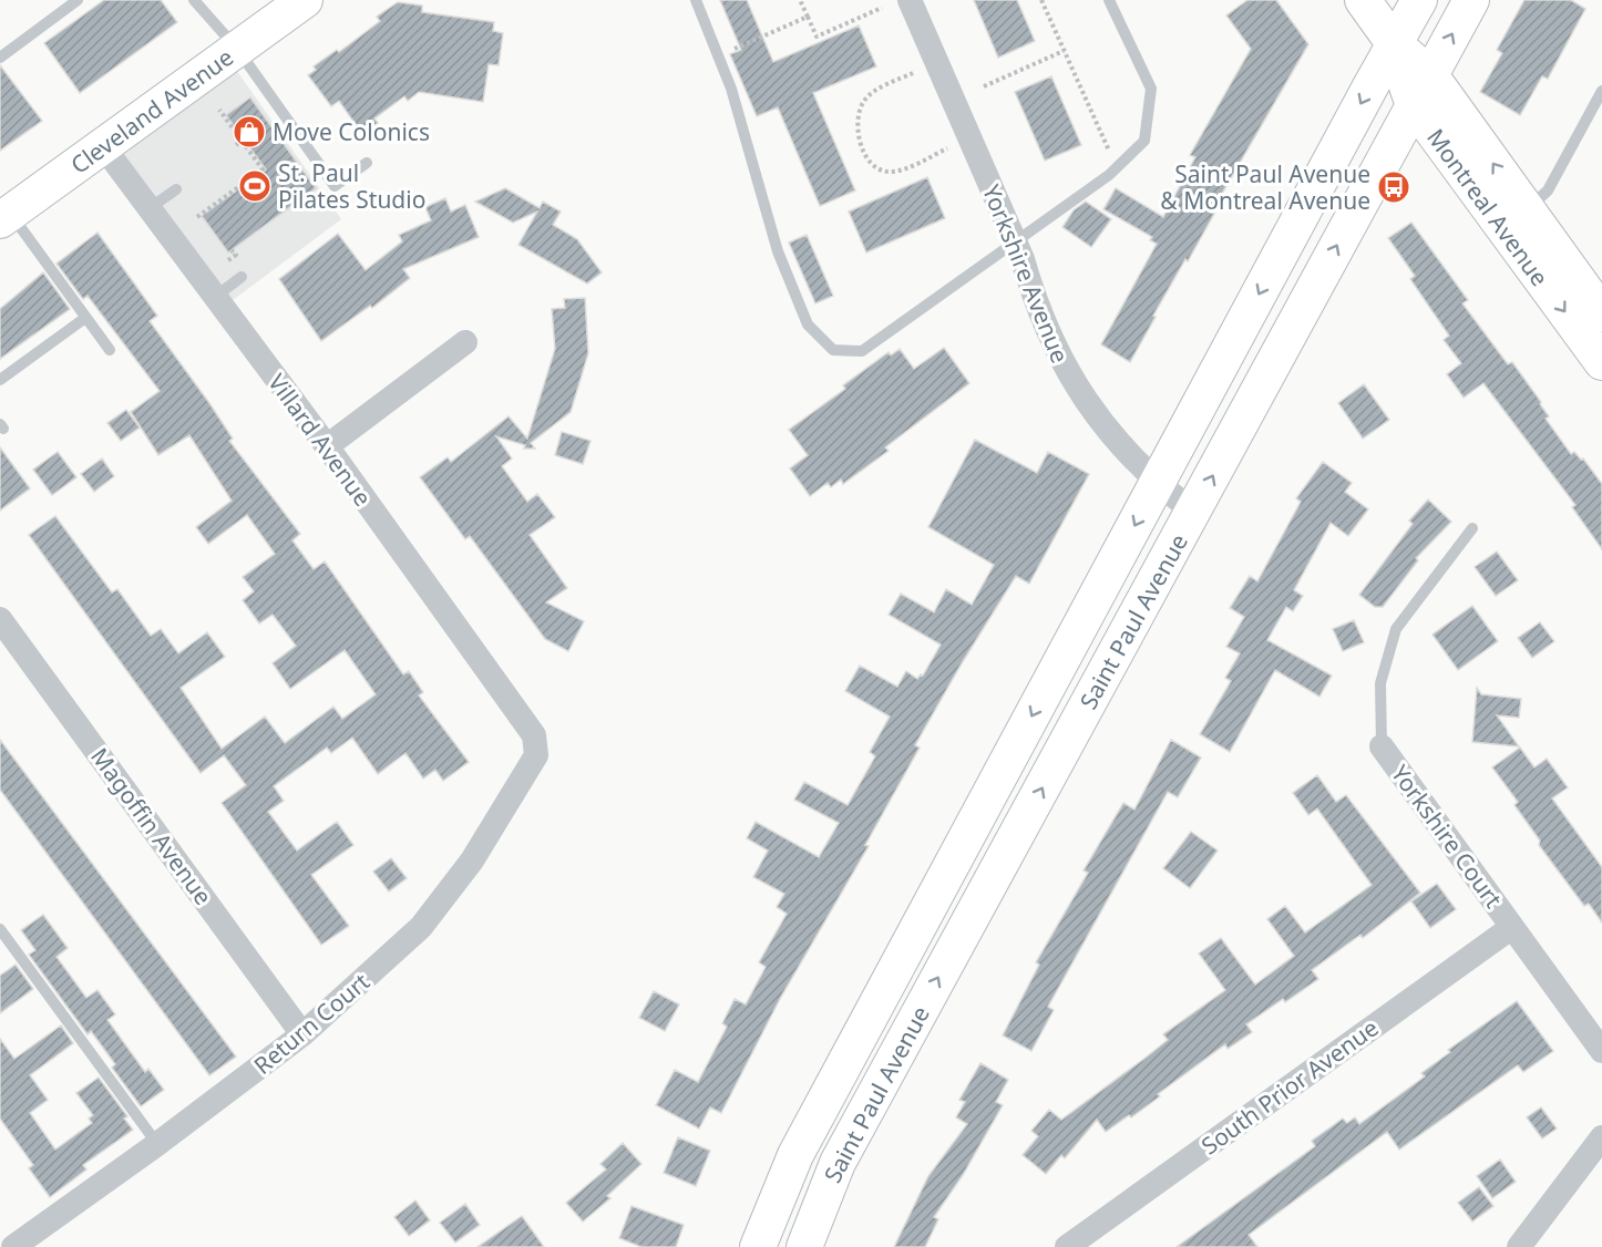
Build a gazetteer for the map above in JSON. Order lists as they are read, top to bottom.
{
  "streets": {
    "main road": ["Cleveland Avenue", "Montreal Avenue", "Saint Paul Avenue"],
    "street": [
      "Yorkshire Avenue",
      "Villard Avenue",
      "Magoffin Avenue",
      "Yorkshire Court",
      "Return Court",
      "South Prior Avenue"
    ]
  },
  "crossings": [
    ["Cleveland Avenue", "Villard Avenue"],
    ["Montreal Avenue", "Saint Paul Avenue"],
    ["Yorkshire Avenue", "Saint Paul Avenue"],
    ["Villard Avenue", "Return Court"],
    ["Magoffin Avenue", "Return Court"],
    ["Yorkshire Court", "South Prior Avenue"]
  ],
  "places": {
    "shop": ["Move Colonics"],
    "sports": ["St. Paul Pilates Studio"],
    "bus stop": ["Saint Paul Avenue & Montreal Avenue"]
  }
}
